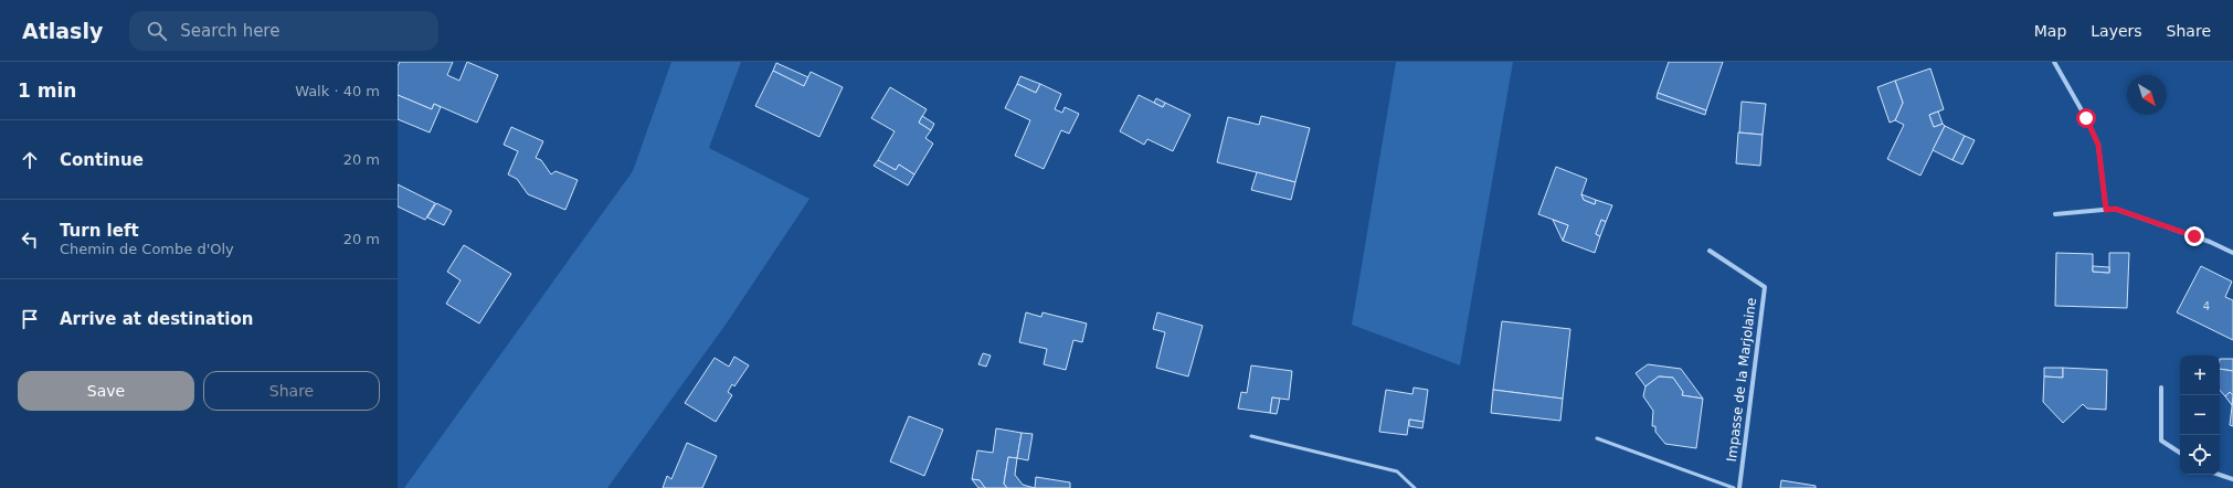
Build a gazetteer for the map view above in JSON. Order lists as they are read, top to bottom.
{
  "streets": {
    "street": ["Impasse de la Marjolaine"]
  },
  "house_numbers": ["4"],
  "north": "bottom right",
  "page": {
    "header": "Atlasly",
    "search": "Search here",
    "nav": ["Map", "Layers", "Share"],
    "heading": ["1 min", "Walk · 40 m"],
    "list": [
      ["Continue", "20 m"],
      ["Turn left", "Chemin de Combe d'Oly", "20 m"],
      "Arrive at destination"
    ],
    "map_buttons": ["+", "−"],
    "buttons": ["Save", "Share"]
  }
}
